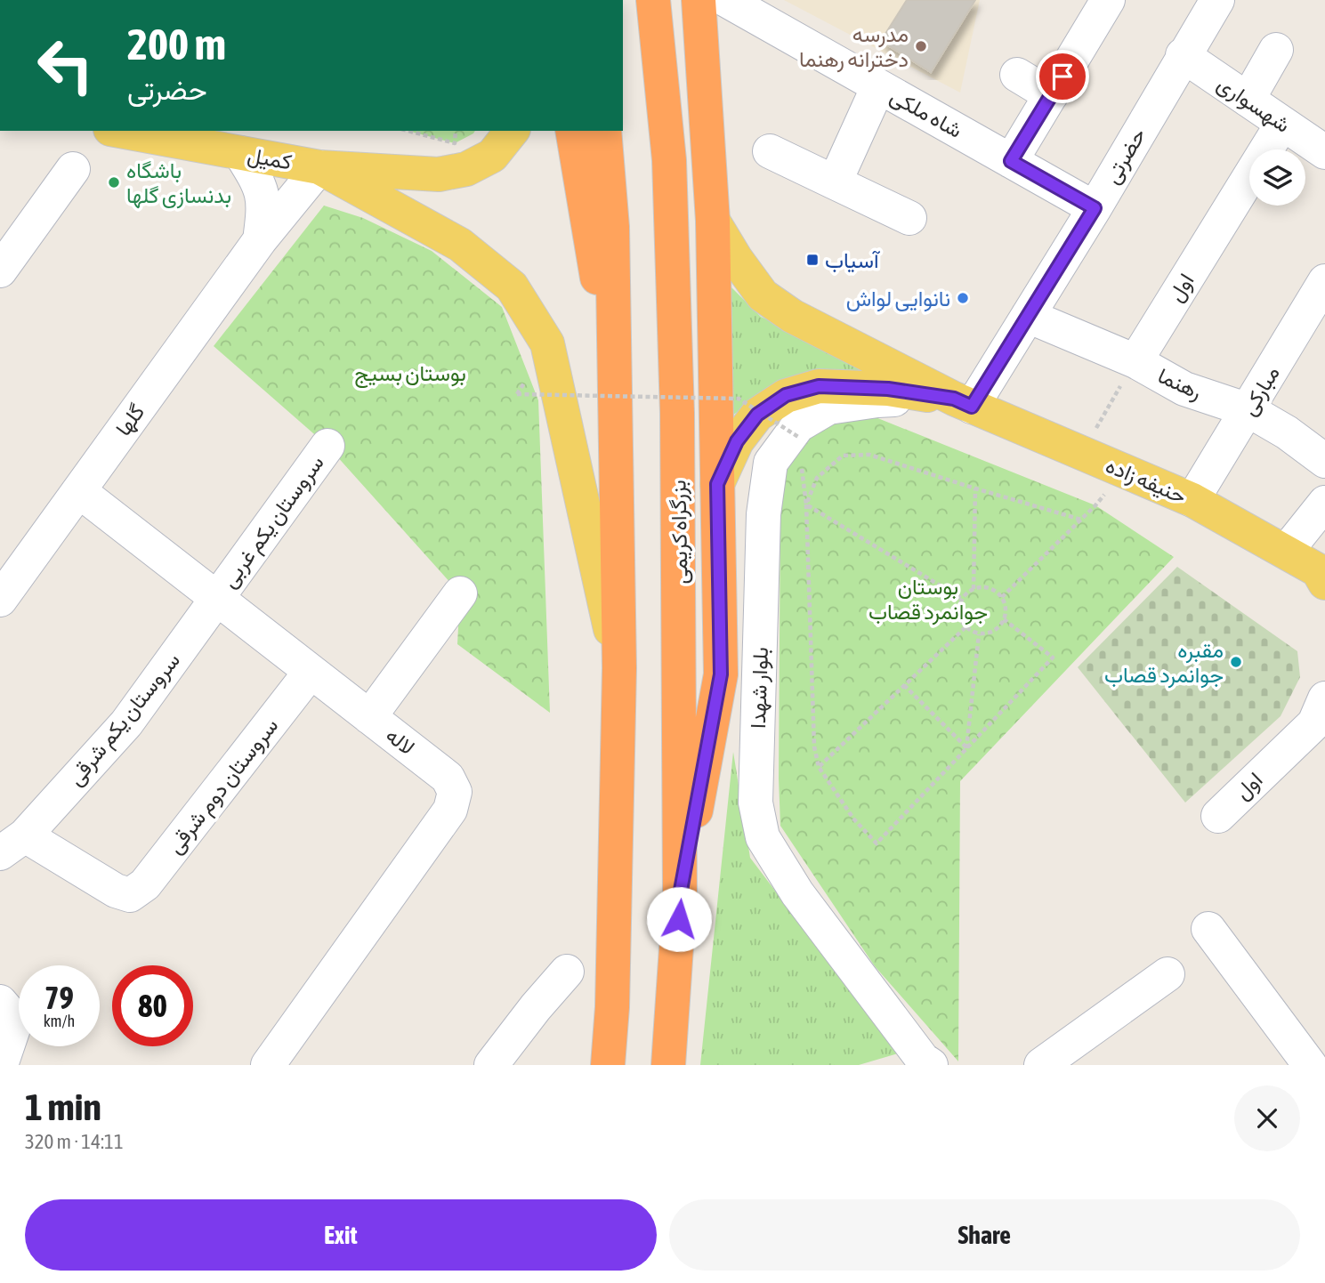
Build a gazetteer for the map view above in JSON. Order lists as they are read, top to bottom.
{
  "streets": {
    "highway": ["بزرگراه کریمی"],
    "main road": ["کمیل", "حنیفه زاده"],
    "street": [
      "شهسواری",
      "شاه ملکی",
      "حضرتی",
      "اول",
      "رهنما",
      "مبارکی",
      "گلها",
      "سروستان یکم غربی",
      "بلوار شهدا",
      "سروستان یکم شرقی",
      "لاله",
      "سروستان دوم شرقی"
    ]
  },
  "crossings": [
    ["شهسواری", "حضرتی"],
    ["شهسواری", "اول"],
    ["شاه ملکی", "حضرتی"],
    ["حضرتی", "رهنما"],
    ["حضرتی", "حنیفه زاده"],
    ["حضرتی", "بلوار شهدا"],
    ["کمیل", "گلها"],
    ["اول", "رهنما"],
    ["رهنما", "مبارکی"],
    ["مبارکی", "حنیفه زاده"],
    ["گلها", "لاله"],
    ["حنیفه زاده", "بلوار شهدا"],
    ["سروستان یکم غربی", "سروستان یکم شرقی"],
    ["سروستان یکم غربی", "لاله"],
    ["سروستان یکم شرقی", "لاله"],
    ["سروستان یکم شرقی", "سروستان دوم شرقی"],
    ["لاله", "سروستان دوم شرقی"]
  ],
  "parks": ["بوستان بسیج", "بوستان جوانمرد قصاب"],
  "places": {
    "other": [
      "مدرسه دخترانه رهنما",
      "باشگاه بدنسازی گلها",
      "نانوایی لواش",
      "مقبره جوانمرد قصاب"
    ],
    "transit": ["آسیاب"]
  },
  "page": {
    "turn": ["200 m", "حضرتی"],
    "speed": "79 km/h",
    "limit": "80",
    "heading": ["1 min", "320 m · 14:11"],
    "buttons": ["Exit", "Share"]
  }
}
